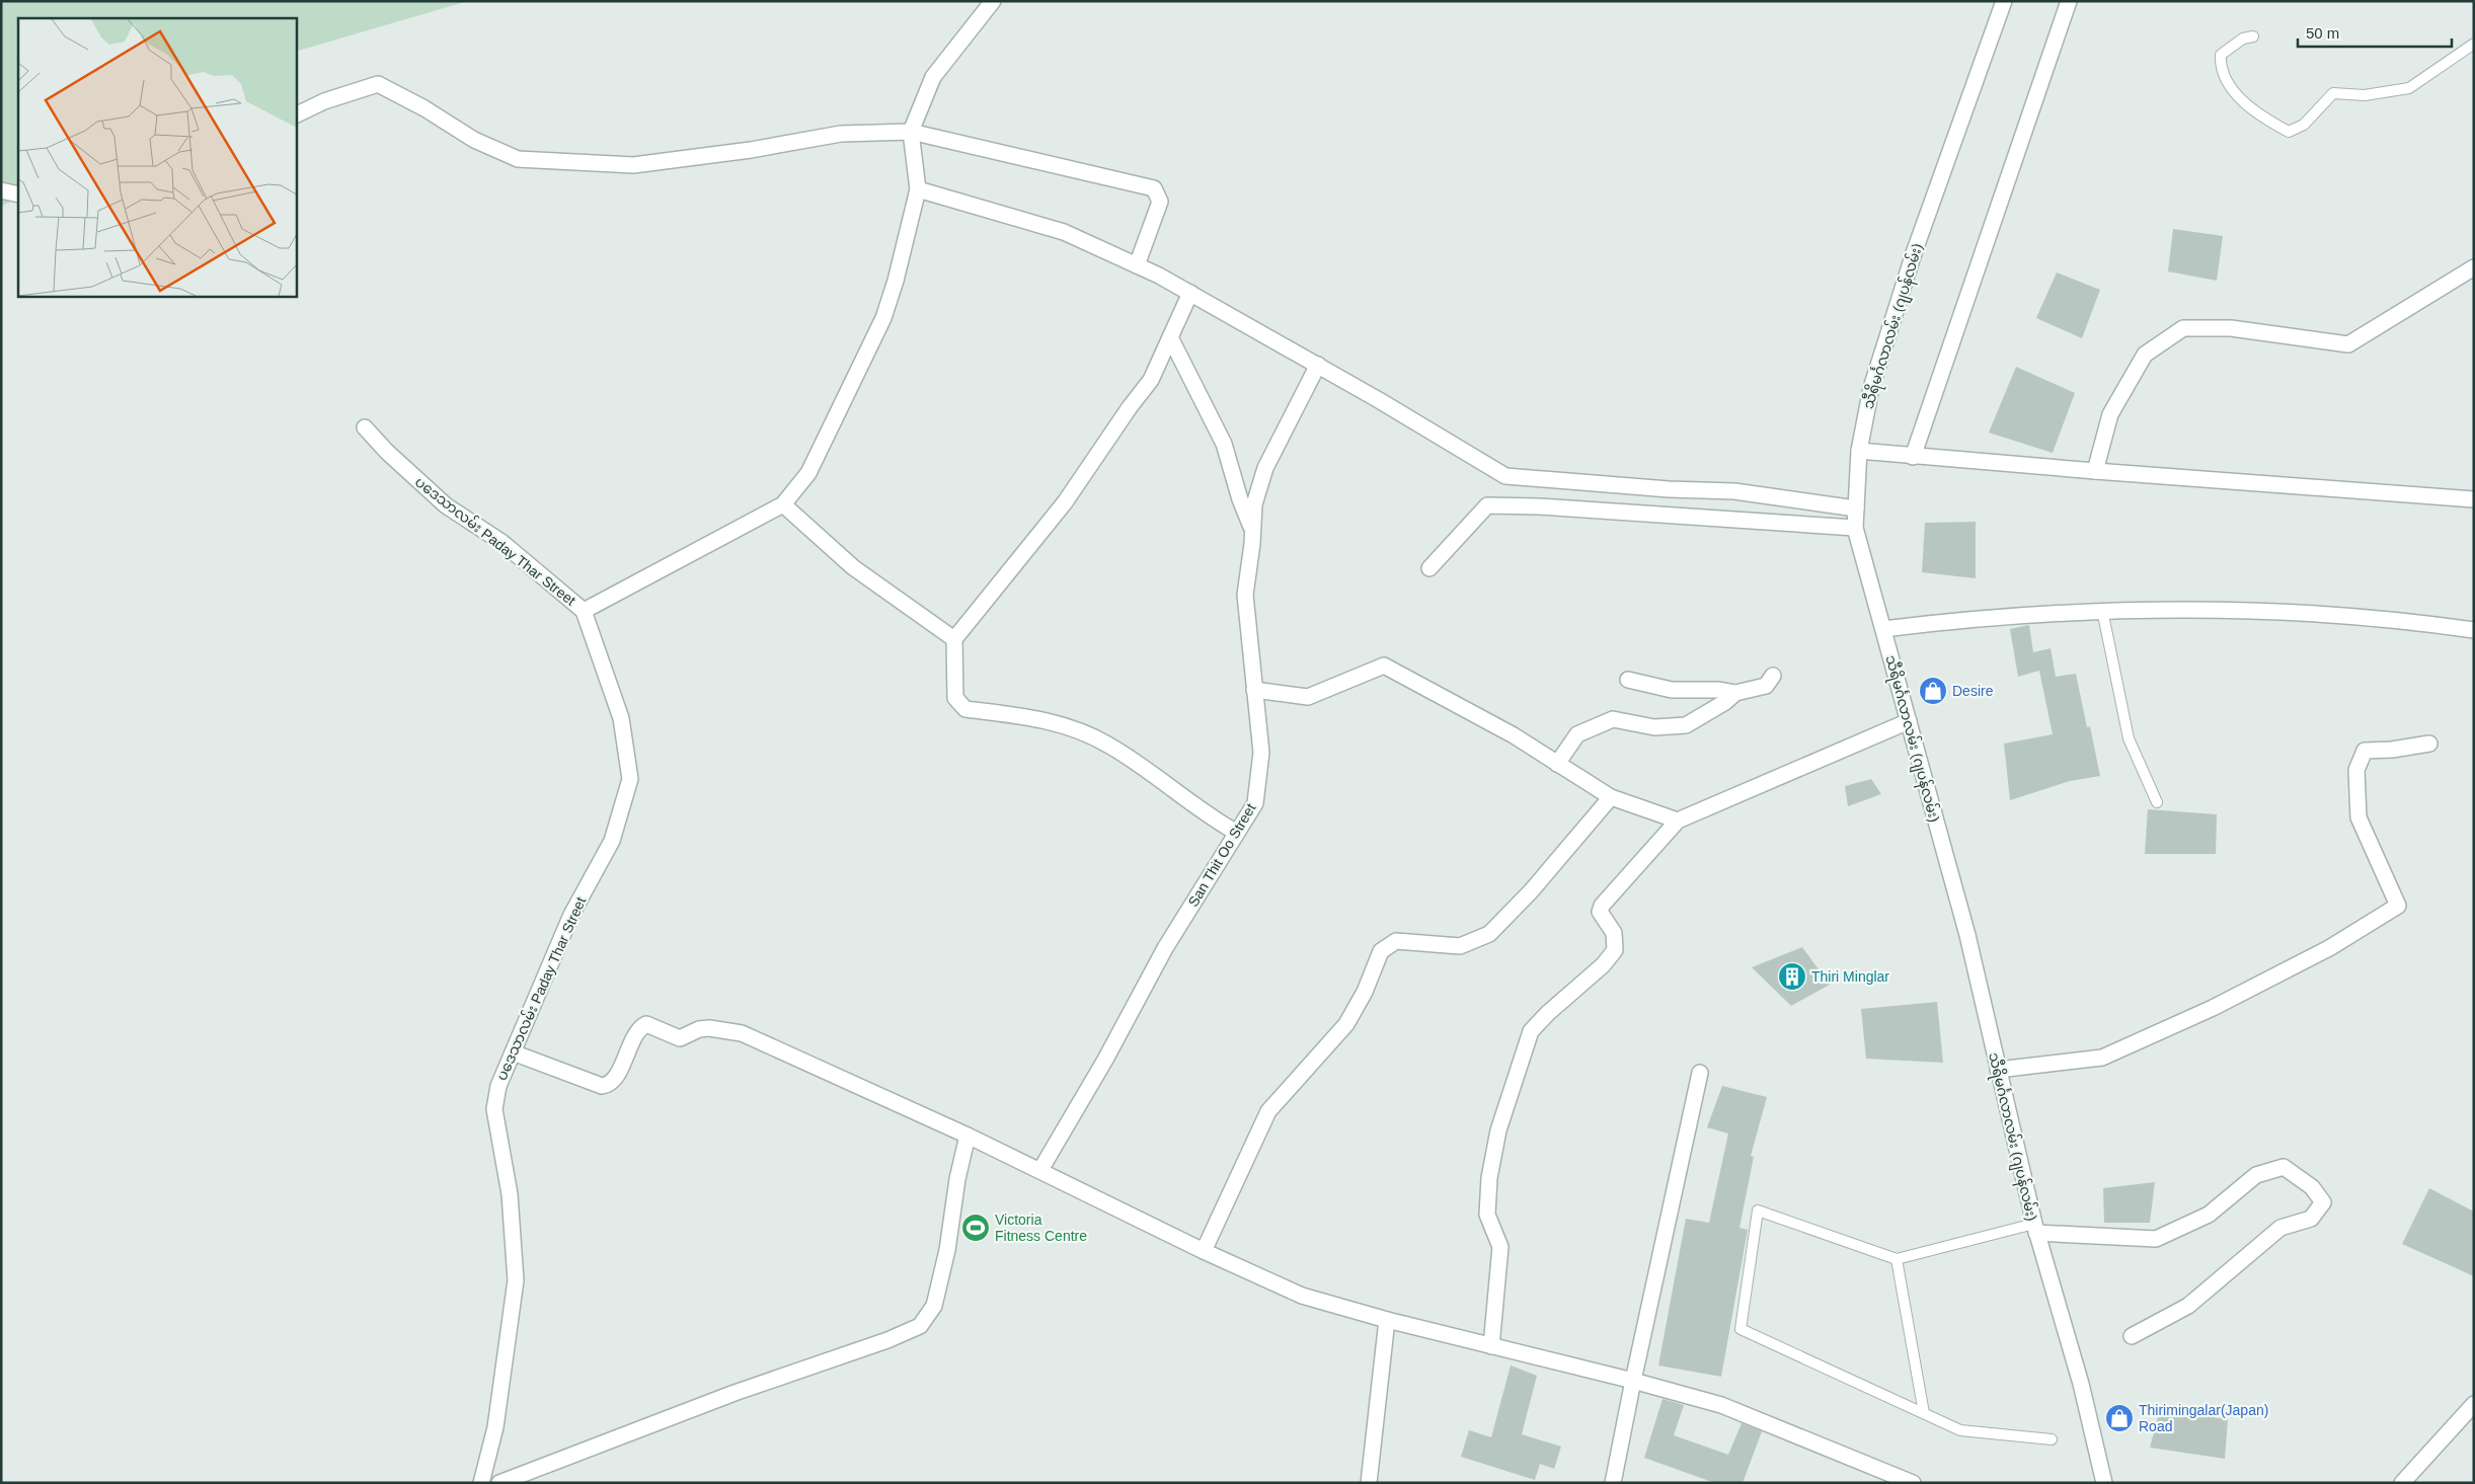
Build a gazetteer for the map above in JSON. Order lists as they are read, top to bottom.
{
  "streets": {
    "street": ["သီရိမင်္ဂလာလမ်း (ဂျပန်လမ်း)", "ပဒေသာလမ်း Paday Thar Street", "San Thit Oo Street"]
  },
  "places": {
    "shop": ["Desire", "Thirimingalar(Japan) Road"],
    "building": ["Thiri Minglar"],
    "sports": ["Victoria Fitness Centre"]
  },
  "scale_bar": "50 m"
}
